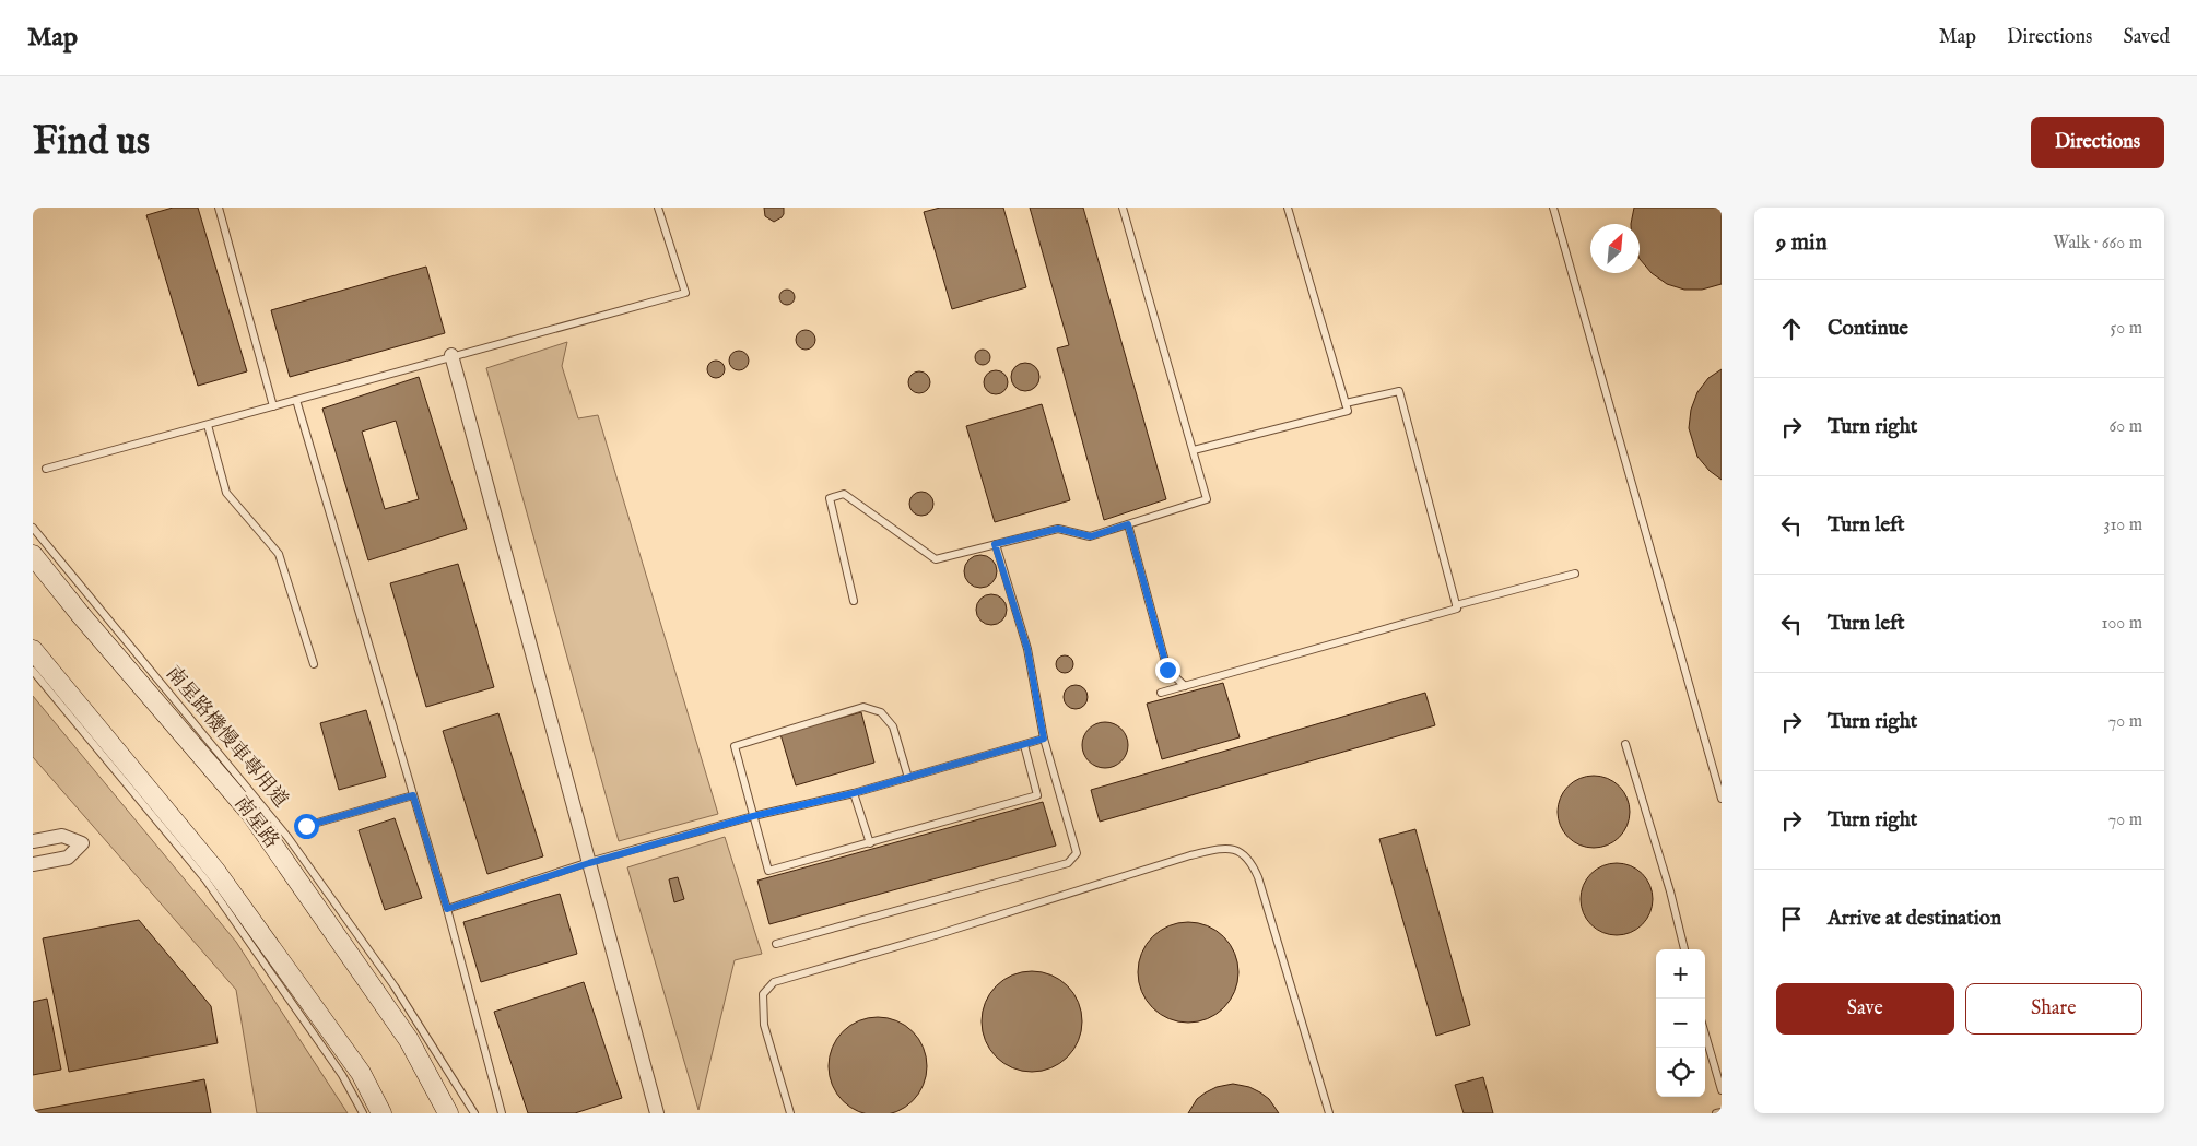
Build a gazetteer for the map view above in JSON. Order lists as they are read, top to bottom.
{
  "streets": {
    "street": ["南星路"],
    "lane": ["南星路機慢車專用道"]
  },
  "north": "top right",
  "page": {
    "header": "Map",
    "nav": ["Map", "Directions", "Saved"],
    "buttons": [
      "Directions",
      ["Save", "Share"]
    ],
    "title": "Find us",
    "heading": ["9 min", "Walk · 660 m"],
    "list": [
      ["Continue", "50 m"],
      ["Turn right", "60 m"],
      ["Turn left", "310 m"],
      ["Turn left", "100 m"],
      ["Turn right", "70 m"],
      ["Turn right", "70 m"],
      "Arrive at destination"
    ],
    "map_buttons": ["+", "−"]
  }
}
